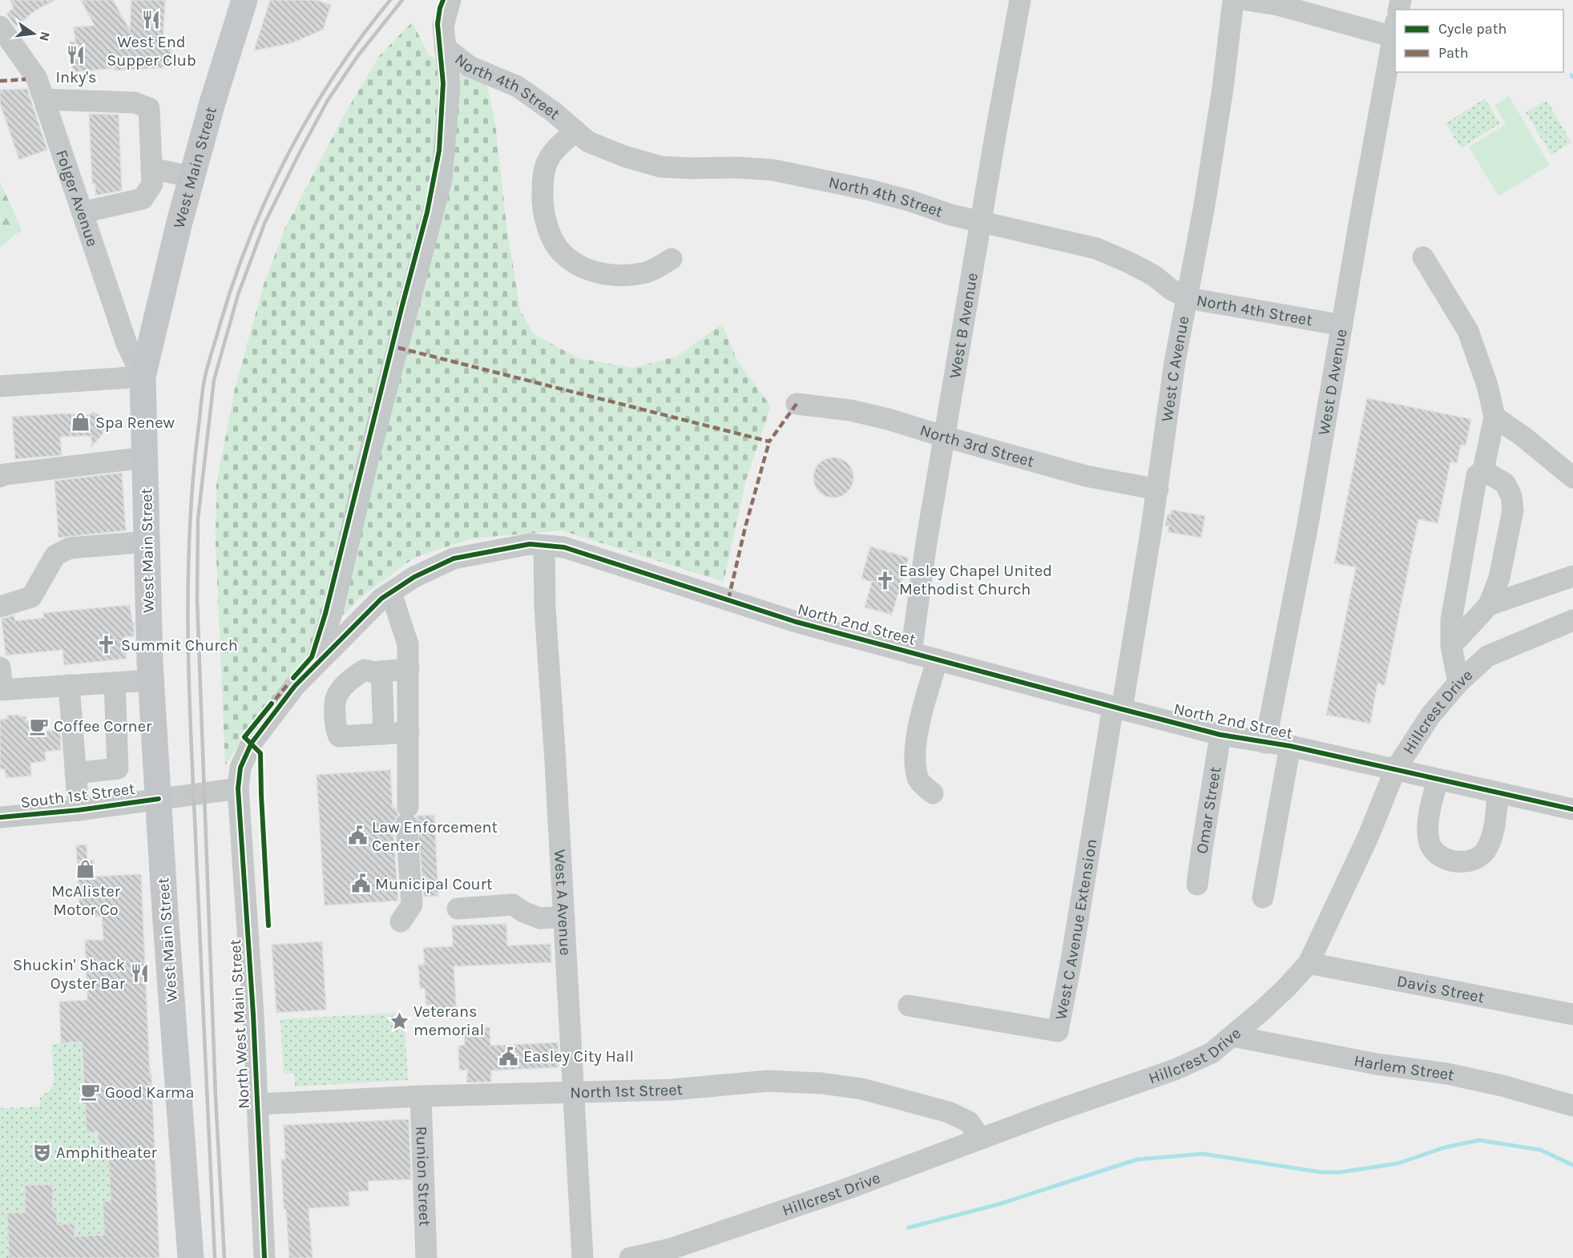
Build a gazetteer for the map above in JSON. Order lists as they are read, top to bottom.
{
  "streets": {
    "main road": ["West Main Street"],
    "street": [
      "North 4th Street",
      "Folger Avenue",
      "West B Avenue",
      "West C Avenue",
      "West D Avenue",
      "North 3rd Street",
      "North 2nd Street",
      "Hillcrest Drive",
      "South 1st Street",
      "Omar Street",
      "West A Avenue",
      "West C Avenue Extension",
      "Davis Street",
      "North West Main Street",
      "Harlem Street",
      "North 1st Street",
      "Runion Street"
    ]
  },
  "crossings": [
    ["North 4th Street", "West B Avenue"],
    ["North 4th Street", "West C Avenue"],
    ["North 4th Street", "West D Avenue"],
    ["West Main Street", "Folger Avenue"],
    ["West Main Street", "South 1st Street"],
    ["West B Avenue", "North 3rd Street"],
    ["West B Avenue", "North 2nd Street"],
    ["West C Avenue", "North 3rd Street"],
    ["West C Avenue", "North 2nd Street"],
    ["West C Avenue", "West C Avenue Extension"],
    ["West D Avenue", "North 2nd Street"],
    ["North 2nd Street", "Hillcrest Drive"],
    ["North 2nd Street", "Omar Street"],
    ["North 2nd Street", "West A Avenue"],
    ["North 2nd Street", "West C Avenue Extension"],
    ["North 2nd Street", "North West Main Street"],
    ["Hillcrest Drive", "Davis Street"],
    ["Hillcrest Drive", "Harlem Street"],
    ["Hillcrest Drive", "North 1st Street"],
    ["West A Avenue", "North 1st Street"],
    ["North West Main Street", "North 1st Street"],
    ["North 1st Street", "Runion Street"]
  ],
  "places": {
    "restaurant": ["West End Supper Club", "Inky's", "Shuckin' Shack Oyster Bar"],
    "shop": ["Spa Renew", "McAlister Motor Co"],
    "church": ["Easley Chapel United Methodist Church", "Summit Church"],
    "cafe": ["Coffee Corner", "Good Karma"],
    "public building": ["Law Enforcement Center", "Municipal Court", "Easley City Hall"],
    "place": ["Veterans memorial"],
    "theatre": ["Amphitheater"]
  },
  "legend": ["Cycle path", "Path"],
  "north": "right"
}
